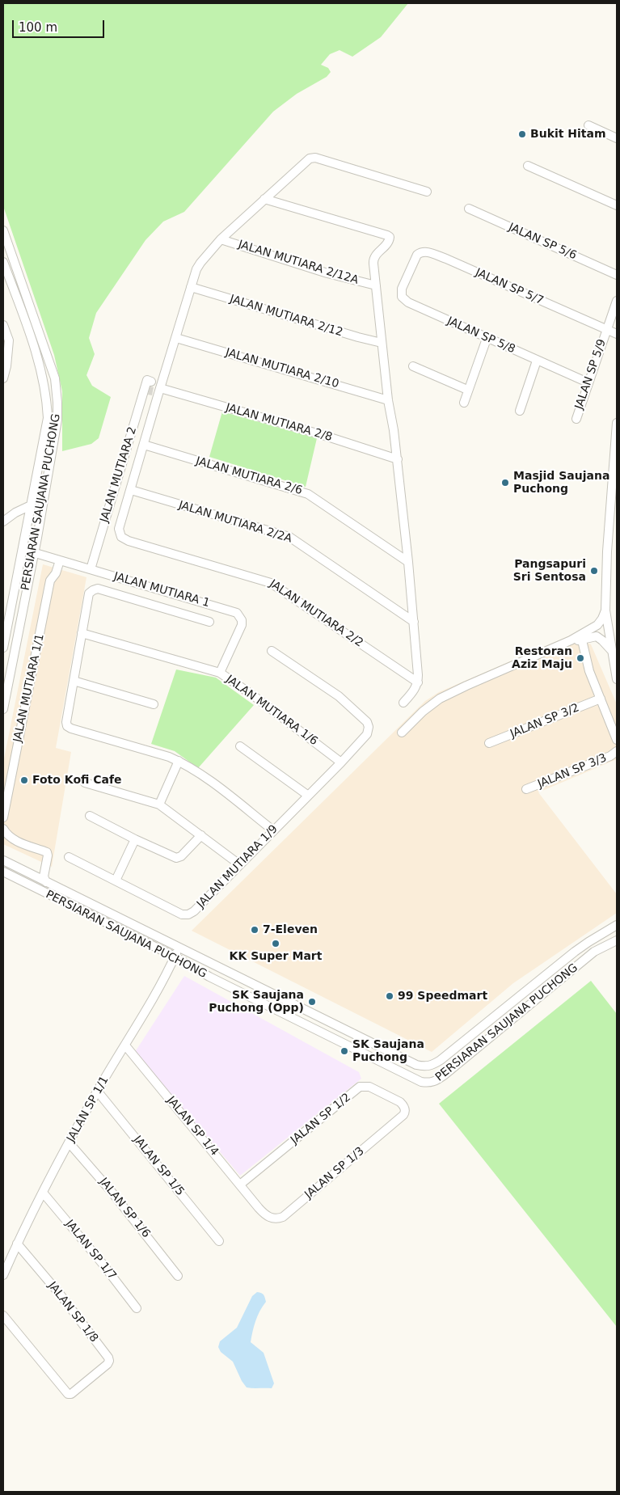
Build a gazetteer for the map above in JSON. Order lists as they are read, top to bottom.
{
  "streets": {
    "street": [
      "JALAN SP 5/6",
      "JALAN MUTIARA 2/12A",
      "JALAN SP 5/7",
      "JALAN MUTIARA 2/12",
      "JALAN SP 5/8",
      "JALAN MUTIARA 2/10",
      "JALAN SP 5/9",
      "JALAN MUTIARA 2/8",
      "JALAN MUTIARA 2",
      "JALAN MUTIARA 2/6",
      "PERSIARAN SAUJANA PUCHONG",
      "JALAN MUTIARA 2/2A",
      "JALAN MUTIARA 1",
      "JALAN MUTIARA 2/2",
      "JALAN MUTIARA 1/1",
      "JALAN MUTIARA 1/6",
      "JALAN SP 3/2",
      "JALAN SP 3/3",
      "JALAN MUTIARA 1/9",
      "JALAN SP 1/1",
      "JALAN SP 1/2",
      "JALAN SP 1/4",
      "JALAN SP 1/5",
      "JALAN SP 1/3",
      "JALAN SP 1/6",
      "JALAN SP 1/7",
      "JALAN SP 1/8"
    ]
  },
  "crossings": [
    ["JALAN SP 5/7", "JALAN SP 5/8"],
    ["JALAN SP 5/7", "JALAN SP 5/9"],
    ["JALAN SP 5/8", "JALAN SP 5/9"],
    ["JALAN MUTIARA 2/8", "JALAN MUTIARA 2"],
    ["JALAN MUTIARA 2", "JALAN MUTIARA 1"],
    ["PERSIARAN SAUJANA PUCHONG", "JALAN MUTIARA 1"],
    ["PERSIARAN SAUJANA PUCHONG", "JALAN SP 1/1"],
    ["JALAN MUTIARA 2/2A", "JALAN MUTIARA 2/2"],
    ["JALAN MUTIARA 1", "JALAN MUTIARA 1/1"],
    ["JALAN MUTIARA 1", "JALAN MUTIARA 1/6"],
    ["JALAN MUTIARA 1/6", "JALAN MUTIARA 1/9"],
    ["JALAN SP 1/1", "JALAN SP 1/4"],
    ["JALAN SP 1/1", "JALAN SP 1/5"],
    ["JALAN SP 1/1", "JALAN SP 1/6"],
    ["JALAN SP 1/1", "JALAN SP 1/7"],
    ["JALAN SP 1/1", "JALAN SP 1/8"],
    ["JALAN SP 1/2", "JALAN SP 1/4"],
    ["JALAN SP 1/2", "JALAN SP 1/3"],
    ["JALAN SP 1/4", "JALAN SP 1/3"]
  ],
  "places": [
    "Bukit Hitam",
    "Masjid Saujana Puchong",
    "Pangsapuri Sri Sentosa",
    "Restoran Aziz Maju",
    "Foto Kofi Cafe",
    "7-Eleven",
    "KK Super Mart",
    "99 Speedmart",
    "SK Saujana Puchong (Opp)",
    "SK Saujana Puchong"
  ],
  "scale_bar": "100 m"
}
